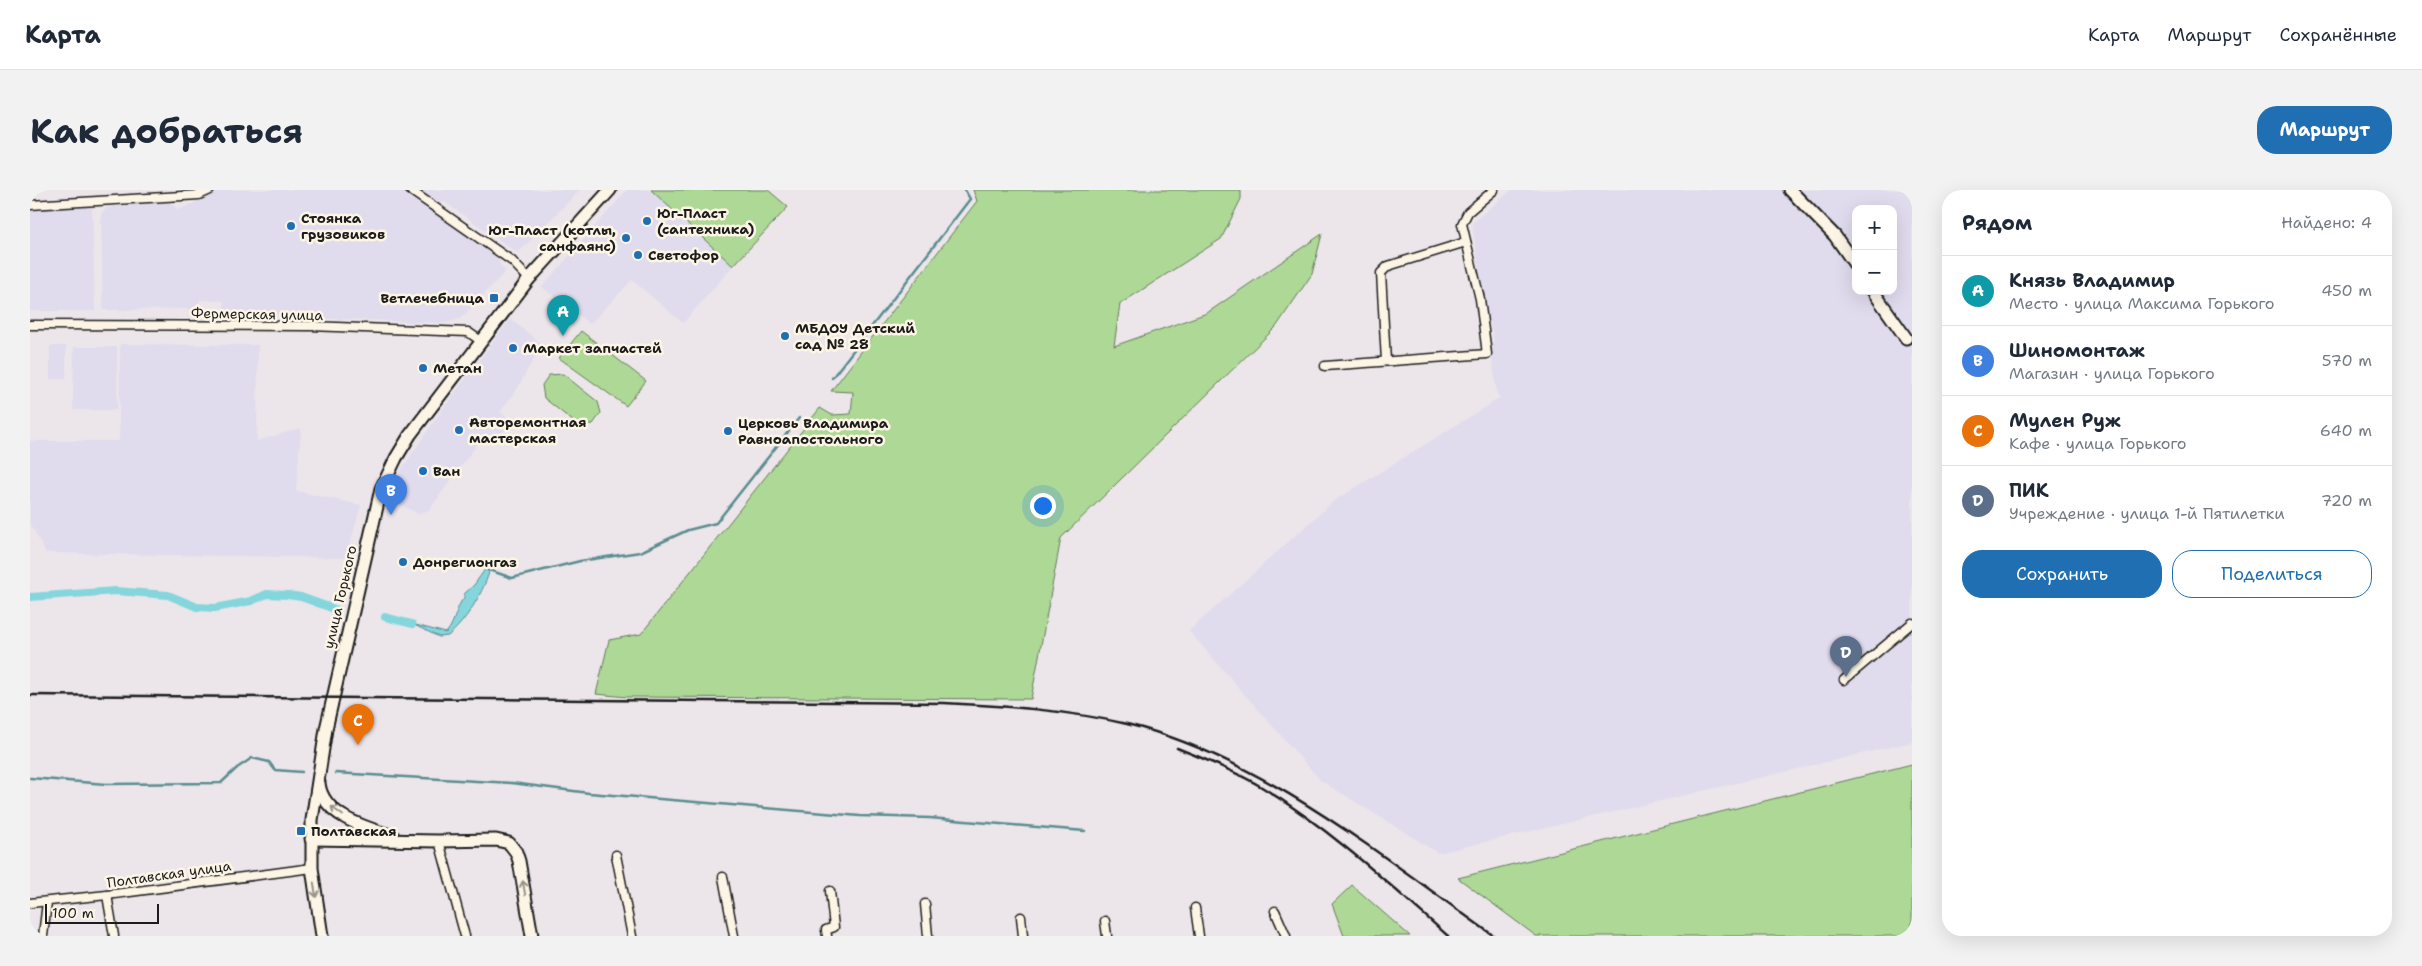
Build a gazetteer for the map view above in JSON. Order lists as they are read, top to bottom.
{
  "streets": {
    "main road": ["улица Горького"],
    "street": ["Фермерская улица", "Полтавская улица"]
  },
  "crossings": [
    ["Фермерская улица", "улица Горького"]
  ],
  "places": {
    "other": [
      "Юг-Пласт (сантехника)",
      "Стоянка грузовиков",
      "Юг-Пласт (котлы, санфаянс)",
      "Светофор",
      "МБДОУ Детский сад № 28",
      "Маркет запчастей",
      "Метан",
      "Авторемонтная мастерская",
      "Церковь Владимира Равноапостольного",
      "Ван",
      "Донрегионгаз"
    ],
    "transit": ["Ветлечебница", "Полтавская"]
  },
  "scale_bar": "100 m",
  "page": {
    "header": "Карта",
    "nav": ["Карта", "Маршрут", "Сохранённые"],
    "buttons": [
      "Маршрут",
      ["Сохранить", "Поделиться"]
    ],
    "title": "Как добраться",
    "heading": ["Рядом", "Найдено: 4"],
    "map_buttons": ["+", "−"],
    "list": [
      {
        "mark": "A",
        "name": "Князь Владимир",
        "note": "Место · улица Максима Горького",
        "value": "450 m"
      },
      {
        "mark": "B",
        "name": "Шиномонтаж",
        "note": "Магазин · улица Горького",
        "value": "570 m"
      },
      {
        "mark": "C",
        "name": "Мулен Руж",
        "note": "Кафе · улица Горького",
        "value": "640 m"
      },
      {
        "mark": "D",
        "name": "ПИК",
        "note": "Учреждение · улица 1-й Пятилетки",
        "value": "720 m"
      }
    ],
    "pins": [
      "A",
      "B",
      "D",
      "C"
    ],
    "scale": "100 m"
  }
}
